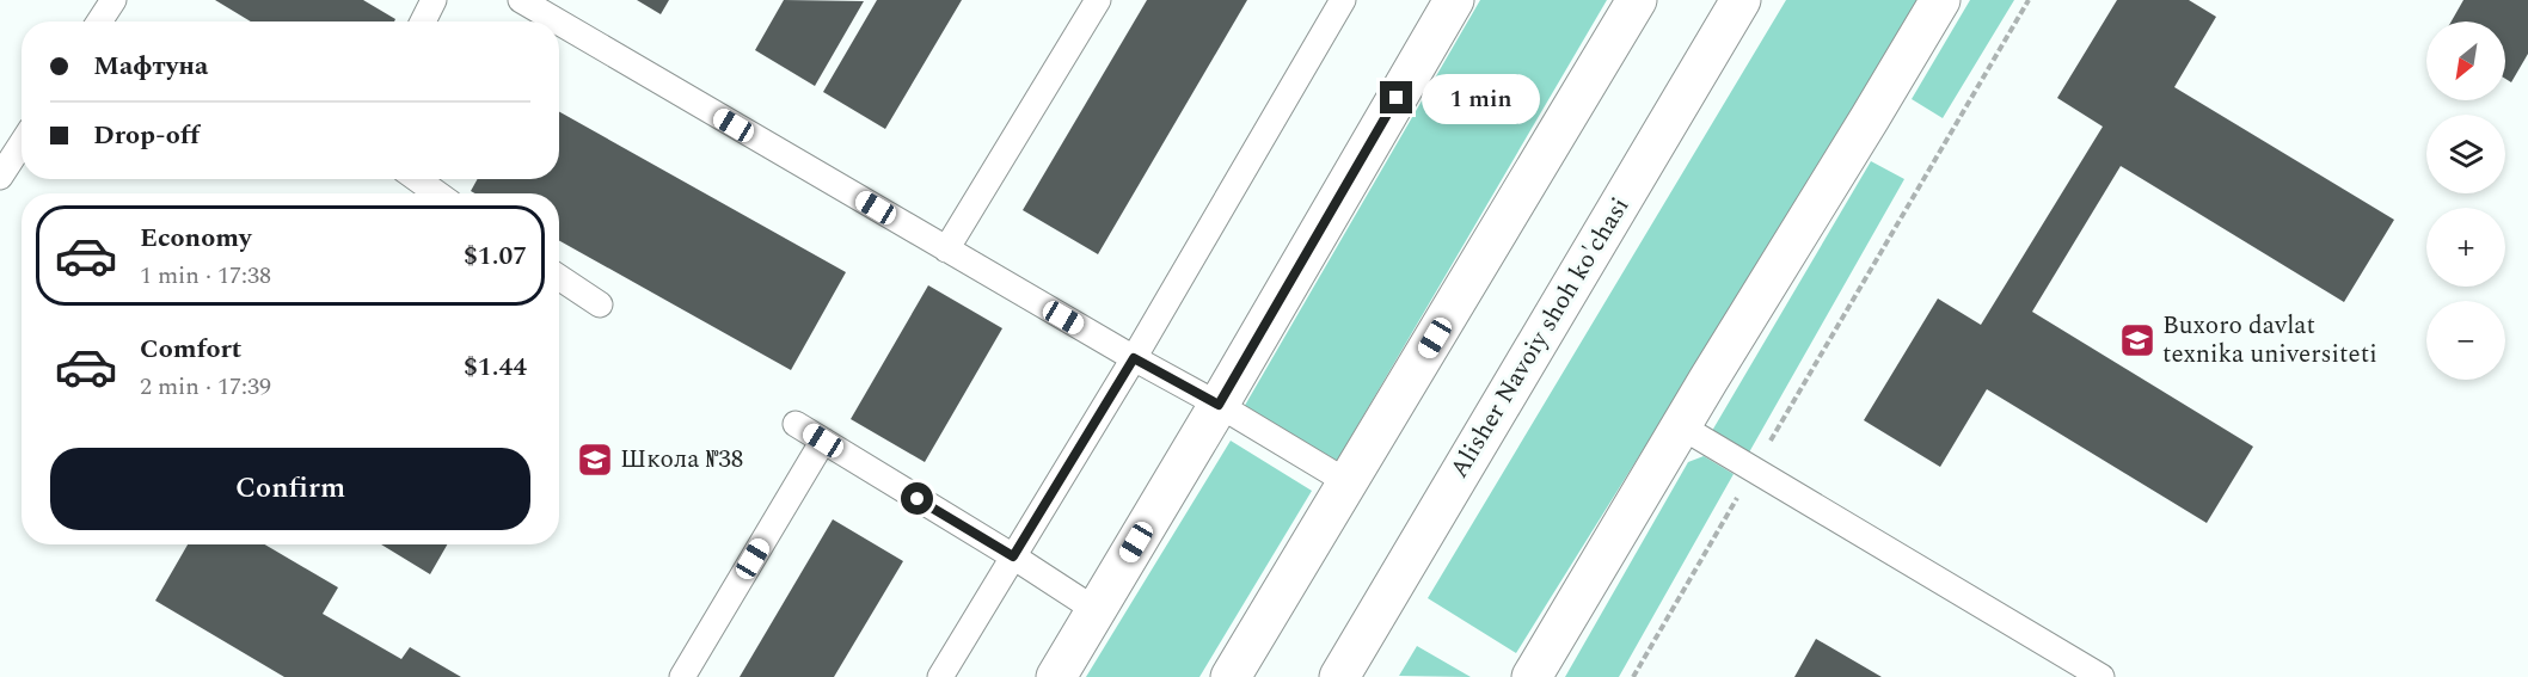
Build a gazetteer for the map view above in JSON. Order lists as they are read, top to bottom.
{
  "streets": {
    "street": ["Alisher Navoiy shoh ko'chasi"]
  },
  "places": {
    "school or university": ["Buxoro davlat texnika universiteti", "Школа №38"]
  },
  "north": "bottom left",
  "page": {
    "map_buttons": ["+", "−"],
    "banner": ["Мафтуна", "Drop-off"],
    "bubble": "1 min",
    "list": [
      {
        "name": "Economy",
        "note": "1 min · 17:38",
        "value": "$1.07"
      },
      {
        "name": "Comfort",
        "note": "2 min · 17:39",
        "value": "$1.44"
      }
    ],
    "buttons": "Confirm"
  }
}
